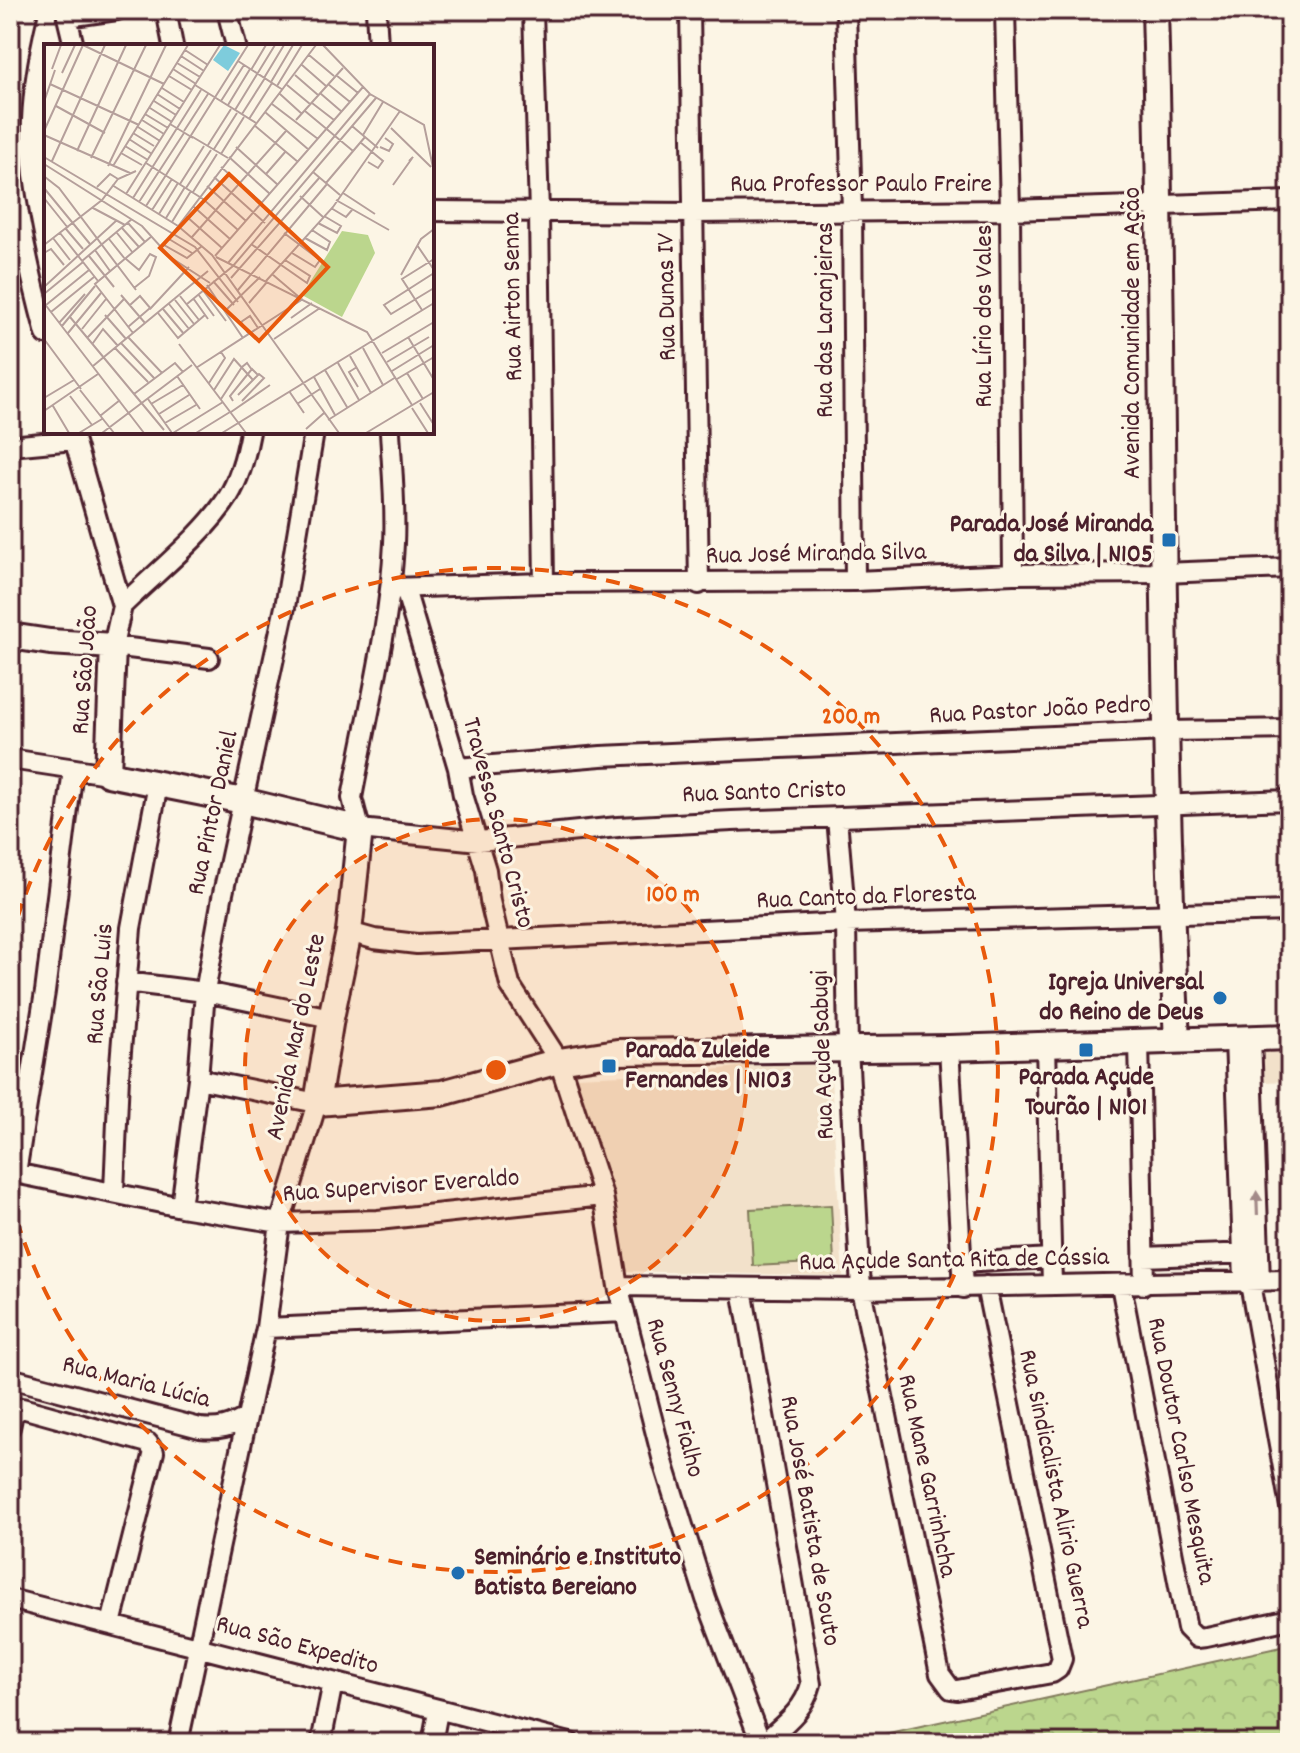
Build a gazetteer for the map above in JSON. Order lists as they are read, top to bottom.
{
  "streets": {
    "street": [
      "Rua Professor Paulo Freire",
      "Rua Airton Senna",
      "Rua Dunas IV",
      "Rua Lírio dos Vales",
      "Rua das Laranjeiras",
      "Avenida Comunidade em Ação",
      "Rua José Miranda Silva",
      "Rua São João",
      "Rua Pastor João Pedro",
      "Rua Santo Cristo",
      "Rua Pintor Daniel",
      "Travessa Santo Cristo",
      "Rua Canto da Floresta",
      "Rua São Luis",
      "Avenida Mar do Leste",
      "Rua Açude Sabugi",
      "Rua Supervisor Everaldo",
      "Rua Açude Santa Rita de Cássia",
      "Rua Maria Lúcia",
      "Rua Senny Fialho",
      "Rua Doutor Carlso Mesquita",
      "Rua Mane Garrinhcha",
      "Rua Sindicalista Alirio Guerra",
      "Rua José Batista de Souto",
      "Rua São Expedito"
    ]
  },
  "crossings": [
    ["Rua Professor Paulo Freire", "Rua Airton Senna"],
    ["Rua Professor Paulo Freire", "Rua Dunas IV"],
    ["Rua Professor Paulo Freire", "Rua Lírio dos Vales"],
    ["Rua Professor Paulo Freire", "Rua das Laranjeiras"],
    ["Rua Professor Paulo Freire", "Avenida Comunidade em Ação"],
    ["Rua Airton Senna", "Rua José Miranda Silva"],
    ["Rua Dunas IV", "Rua José Miranda Silva"],
    ["Rua Lírio dos Vales", "Rua José Miranda Silva"],
    ["Rua das Laranjeiras", "Rua José Miranda Silva"],
    ["Avenida Comunidade em Ação", "Rua José Miranda Silva"],
    ["Avenida Comunidade em Ação", "Rua Pastor João Pedro"],
    ["Avenida Comunidade em Ação", "Rua Santo Cristo"],
    ["Avenida Comunidade em Ação", "Rua Canto da Floresta"],
    ["Rua José Miranda Silva", "Travessa Santo Cristo"],
    ["Rua José Miranda Silva", "Avenida Mar do Leste"],
    ["Rua São João", "Rua Santo Cristo"],
    ["Rua Pastor João Pedro", "Travessa Santo Cristo"],
    ["Rua Santo Cristo", "Rua Pintor Daniel"],
    ["Rua Santo Cristo", "Travessa Santo Cristo"],
    ["Rua Santo Cristo", "Rua São Luis"],
    ["Rua Santo Cristo", "Avenida Mar do Leste"],
    ["Rua Santo Cristo", "Rua Açude Sabugi"],
    ["Rua Pintor Daniel", "Rua Supervisor Everaldo"],
    ["Travessa Santo Cristo", "Rua Canto da Floresta"],
    ["Travessa Santo Cristo", "Avenida Mar do Leste"],
    ["Travessa Santo Cristo", "Rua Senny Fialho"],
    ["Rua Canto da Floresta", "Avenida Mar do Leste"],
    ["Rua Canto da Floresta", "Rua Açude Sabugi"],
    ["Rua São Luis", "Rua Supervisor Everaldo"],
    ["Avenida Mar do Leste", "Rua Supervisor Everaldo"],
    ["Avenida Mar do Leste", "Rua Maria Lúcia"],
    ["Avenida Mar do Leste", "Rua São Expedito"],
    ["Rua Açude Sabugi", "Rua Açude Santa Rita de Cássia"],
    ["Rua Açude Sabugi", "Rua Mane Garrinhcha"],
    ["Rua Supervisor Everaldo", "Rua Senny Fialho"],
    ["Rua Açude Santa Rita de Cássia", "Rua Senny Fialho"],
    ["Rua Açude Santa Rita de Cássia", "Rua Doutor Carlso Mesquita"],
    ["Rua Açude Santa Rita de Cássia", "Rua Mane Garrinhcha"],
    ["Rua Açude Santa Rita de Cássia", "Rua Sindicalista Alirio Guerra"],
    ["Rua Açude Santa Rita de Cássia", "Rua José Batista de Souto"],
    ["Rua Senny Fialho", "Rua José Batista de Souto"],
    ["Rua Mane Garrinhcha", "Rua Sindicalista Alirio Guerra"]
  ],
  "places": {
    "transit": ["Parada José Miranda da Silva | N105", "Parada Açude Tourão | N101", "Parada Zuleide Fernandes | N103"],
    "other": ["Igreja Universal do Reino de Deus", "Seminário e Instituto Batista Bereiano"]
  },
  "rings": ["200 m", "100 m"]
}
